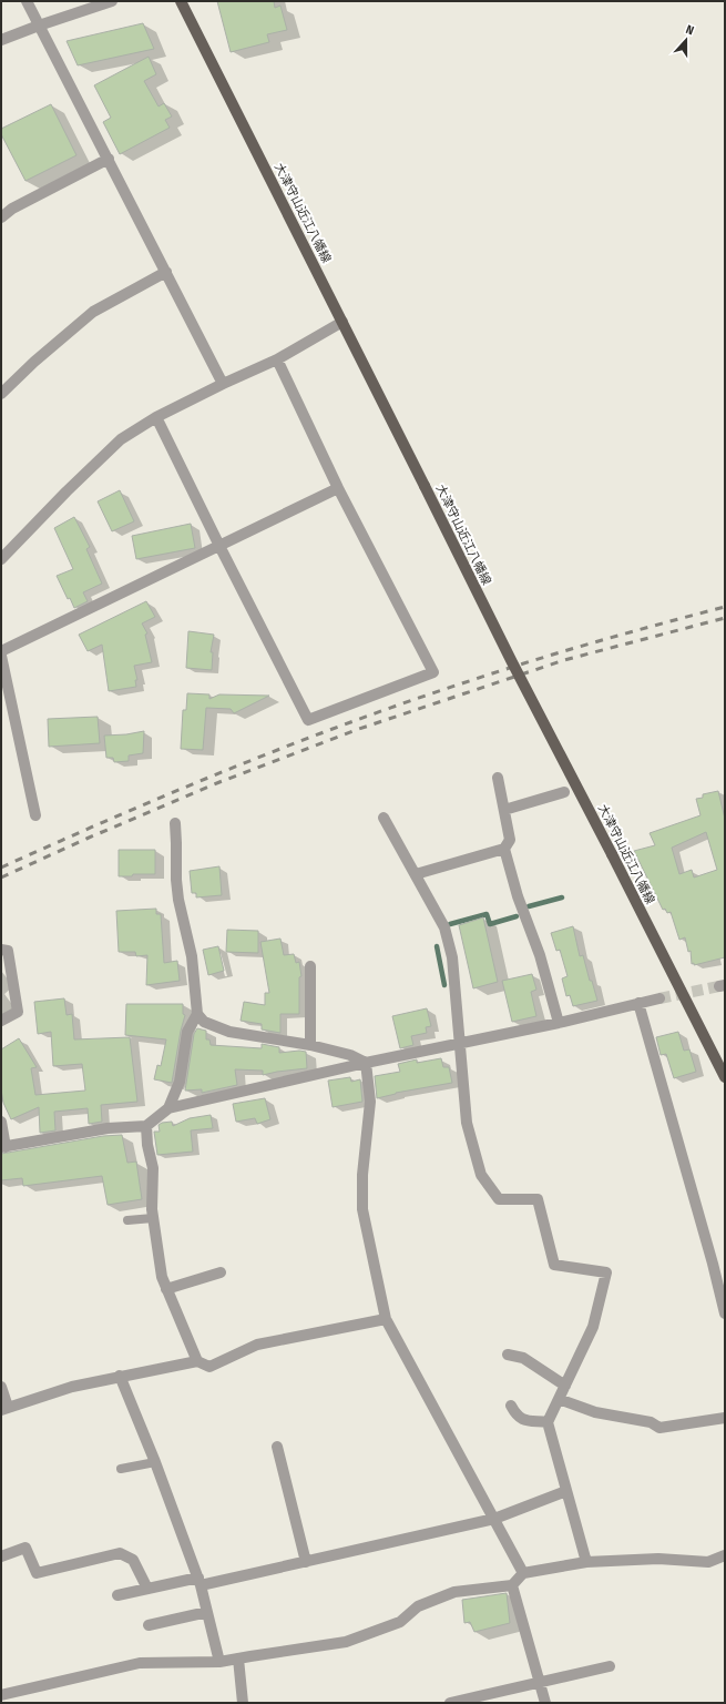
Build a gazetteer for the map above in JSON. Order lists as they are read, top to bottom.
{
  "streets": {
    "main road": ["大津守山近江八幡線"]
  },
  "north": "top"
}
